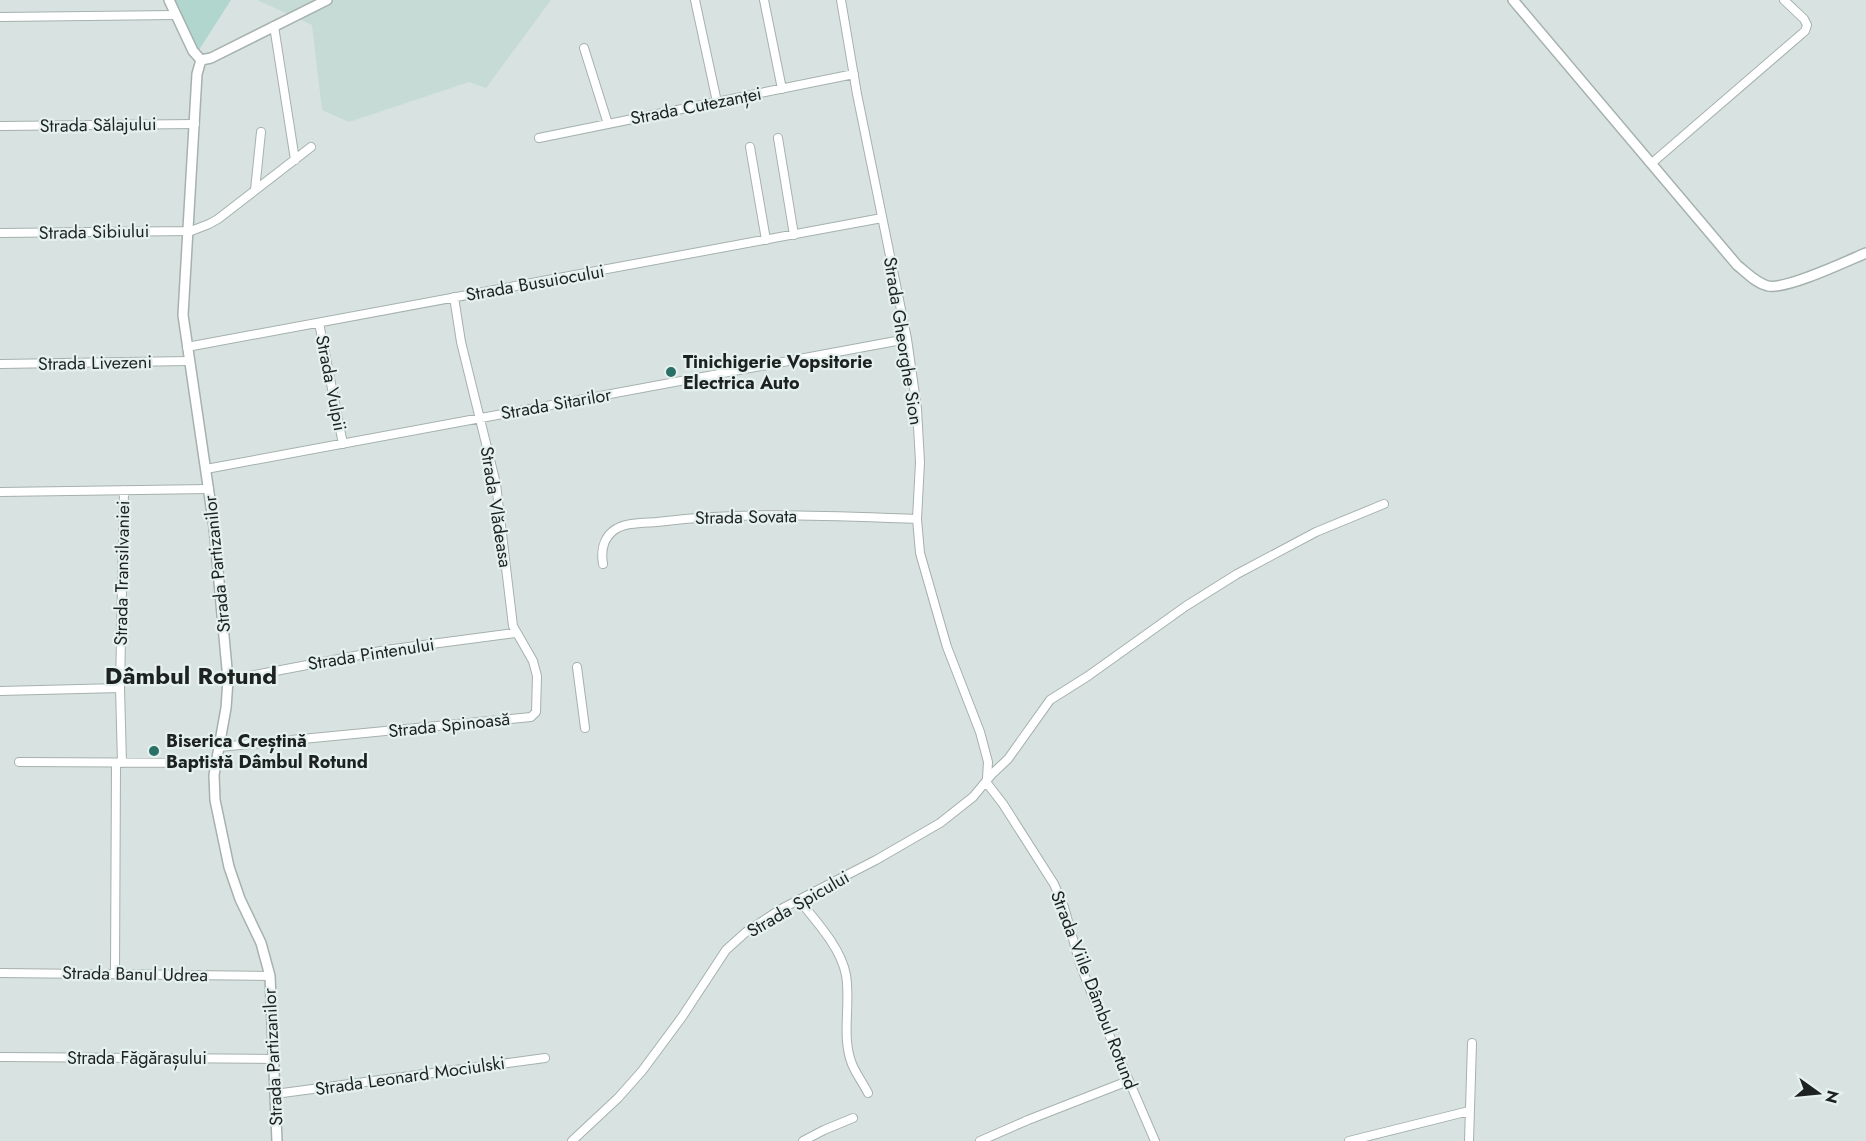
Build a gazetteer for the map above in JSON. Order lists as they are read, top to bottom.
{
  "streets": {
    "street": [
      "Strada Cutezanței",
      "Strada Sălajului",
      "Strada Sibiului",
      "Strada Busuiocului",
      "Strada Gheorghe Sion",
      "Strada Livezeni",
      "Strada Vulpii",
      "Strada Sitarilor",
      "Strada Vlădeasa",
      "Strada Sovata",
      "Strada Partizanilor",
      "Strada Transilvaniei",
      "Strada Pintenului",
      "Strada Spinoasă",
      "Strada Spicului",
      "Strada Banul Udrea",
      "Strada Viile Dâmbul Rotund",
      "Strada Făgărașului",
      "Strada Leonard Mociulski"
    ]
  },
  "crossings": [
    ["Strada Cutezanței", "Strada Gheorghe Sion"],
    ["Strada Sălajului", "Strada Partizanilor"],
    ["Strada Sibiului", "Strada Partizanilor"],
    ["Strada Busuiocului", "Strada Gheorghe Sion"],
    ["Strada Busuiocului", "Strada Vulpii"],
    ["Strada Busuiocului", "Strada Vlădeasa"],
    ["Strada Busuiocului", "Strada Partizanilor"],
    ["Strada Gheorghe Sion", "Strada Sitarilor"],
    ["Strada Gheorghe Sion", "Strada Sovata"],
    ["Strada Gheorghe Sion", "Strada Spicului"],
    ["Strada Gheorghe Sion", "Strada Viile Dâmbul Rotund"],
    ["Strada Livezeni", "Strada Partizanilor"],
    ["Strada Vulpii", "Strada Sitarilor"],
    ["Strada Sitarilor", "Strada Vlădeasa"],
    ["Strada Sitarilor", "Strada Partizanilor"],
    ["Strada Vlădeasa", "Strada Pintenului"],
    ["Strada Vlădeasa", "Strada Spinoasă"],
    ["Strada Partizanilor", "Strada Pintenului"],
    ["Strada Partizanilor", "Strada Spinoasă"],
    ["Strada Partizanilor", "Strada Banul Udrea"],
    ["Strada Partizanilor", "Strada Făgărașului"],
    ["Strada Partizanilor", "Strada Leonard Mociulski"],
    ["Strada Transilvaniei", "Strada Banul Udrea"],
    ["Strada Spicului", "Strada Viile Dâmbul Rotund"]
  ],
  "districts": ["Dâmbul Rotund"],
  "places": ["Tinichigerie Vopsitorie Electrica Auto", "Biserica Creștină Baptistă Dâmbul Rotund"],
  "north": "right"
}
